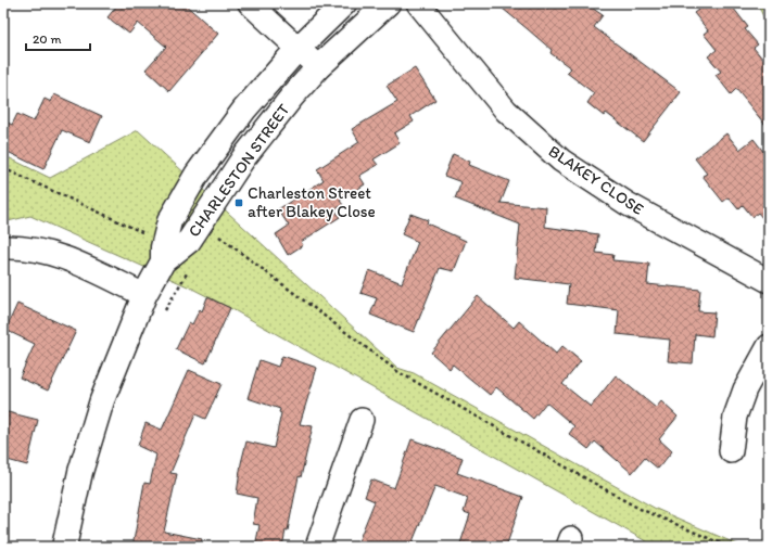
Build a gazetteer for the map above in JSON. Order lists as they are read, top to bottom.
{
  "streets": {
    "street": ["CHARLESTON STREET", "BLAKEY CLOSE"]
  },
  "places": {
    "transit": ["Charleston Street after Blakey Close"]
  },
  "scale_bar": "20 m"
}
